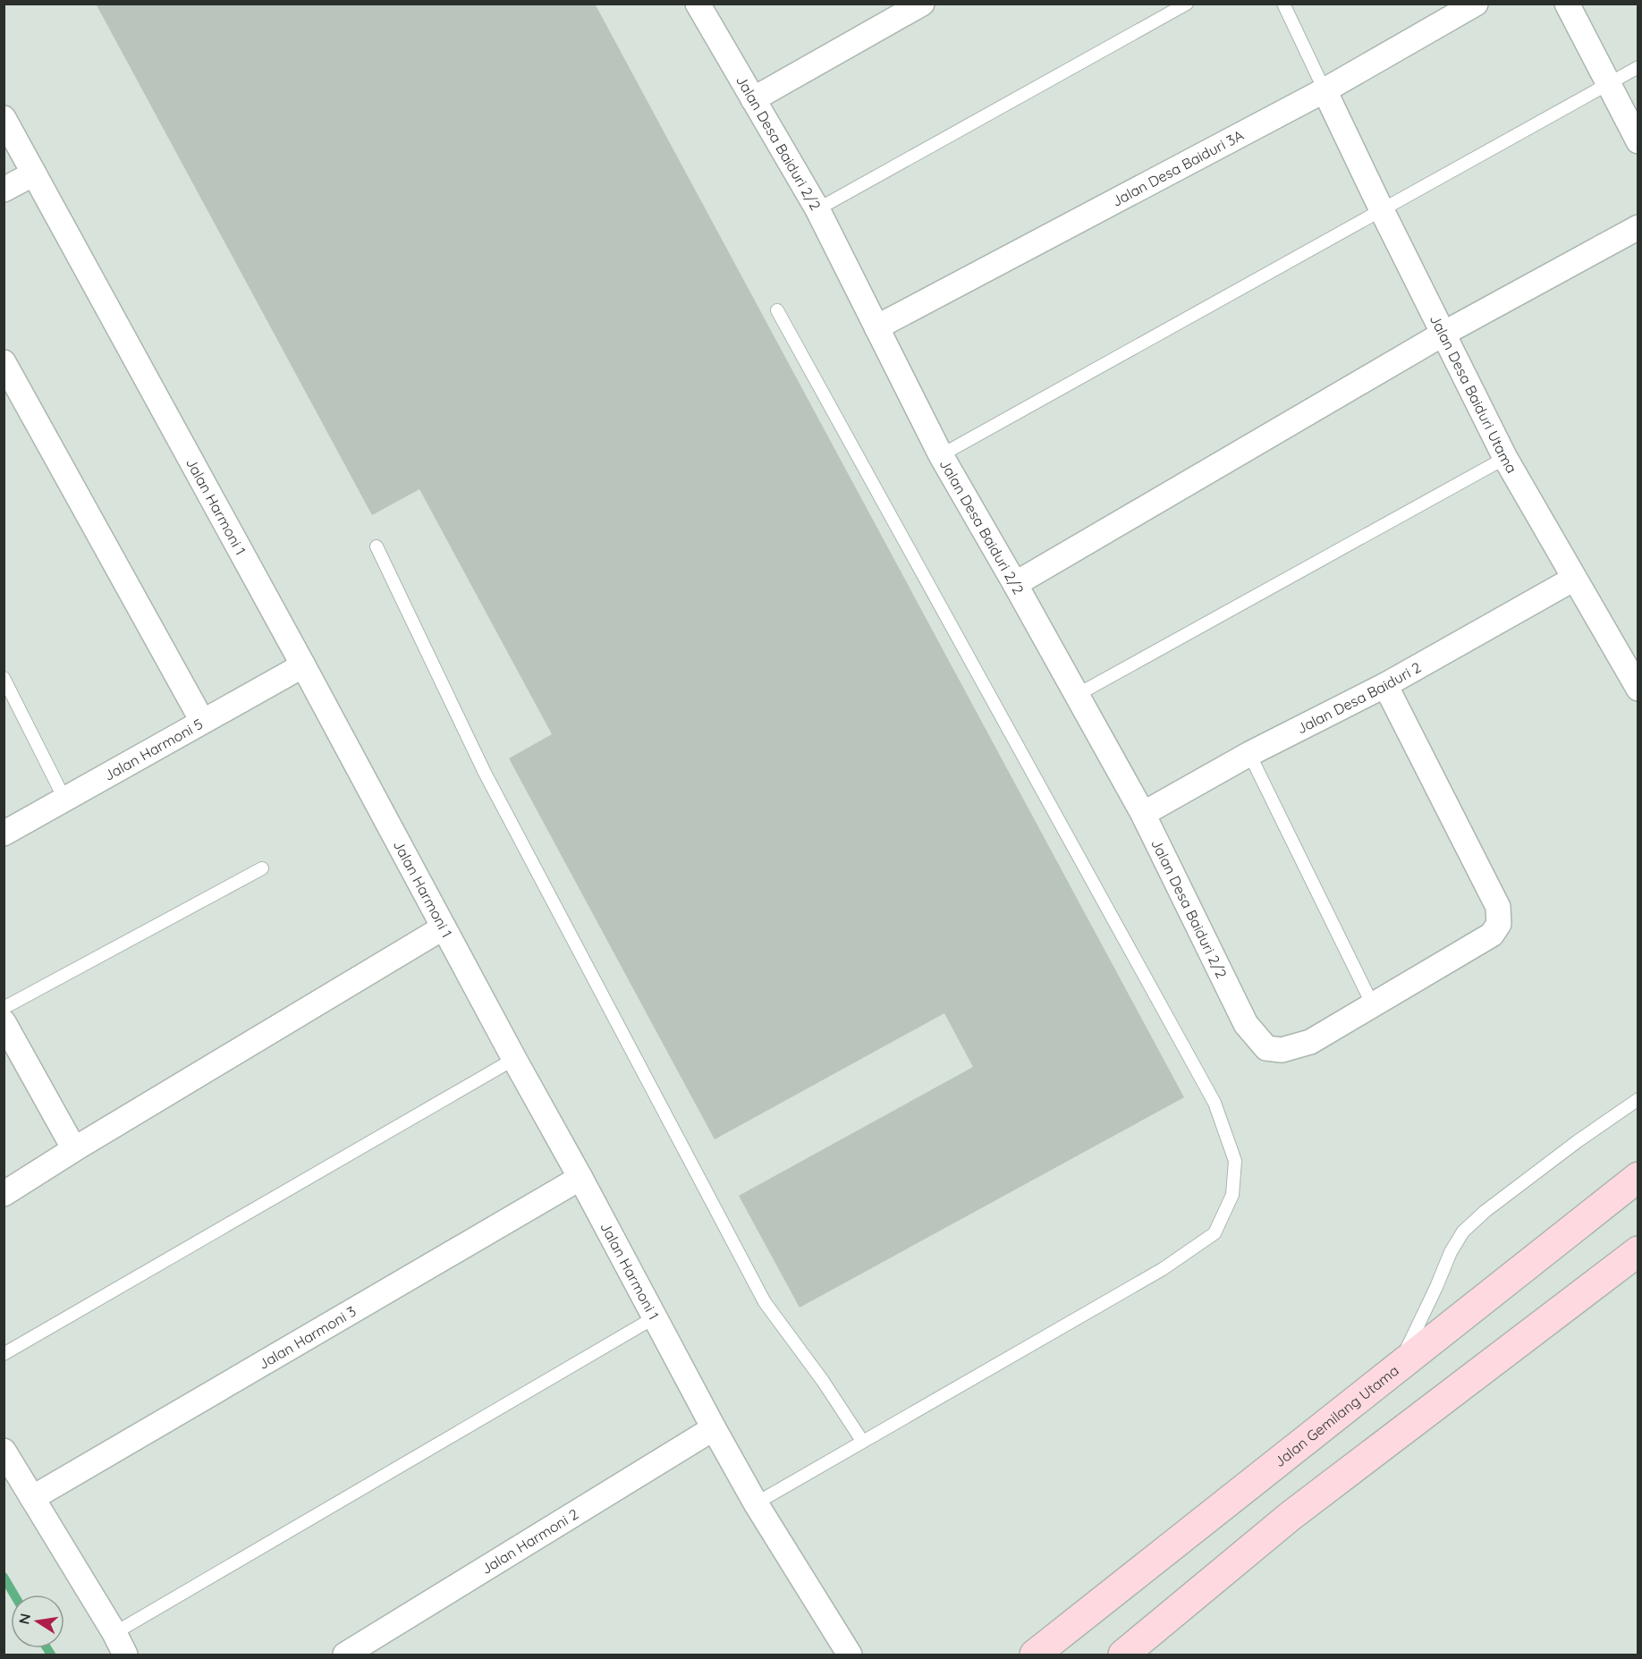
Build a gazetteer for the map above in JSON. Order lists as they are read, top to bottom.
{
  "streets": {
    "main road": ["Jalan Gemilang Utama"],
    "street": [
      "Jalan Desa Baiduri 2/2",
      "Jalan Desa Baiduri 3A",
      "Jalan Desa Baiduri Utama",
      "Jalan Harmoni 1",
      "Jalan Desa Baiduri 2",
      "Jalan Harmoni 5",
      "Jalan Harmoni 3",
      "Jalan Harmoni 2"
    ]
  },
  "crossings": [
    ["Jalan Desa Baiduri 2/2", "Jalan Desa Baiduri 3A"],
    ["Jalan Desa Baiduri 2/2", "Jalan Desa Baiduri 2"],
    ["Jalan Desa Baiduri 3A", "Jalan Desa Baiduri Utama"],
    ["Jalan Desa Baiduri Utama", "Jalan Desa Baiduri 2"],
    ["Jalan Harmoni 1", "Jalan Harmoni 5"],
    ["Jalan Harmoni 1", "Jalan Harmoni 3"],
    ["Jalan Harmoni 1", "Jalan Harmoni 2"]
  ],
  "north": "left"
}
